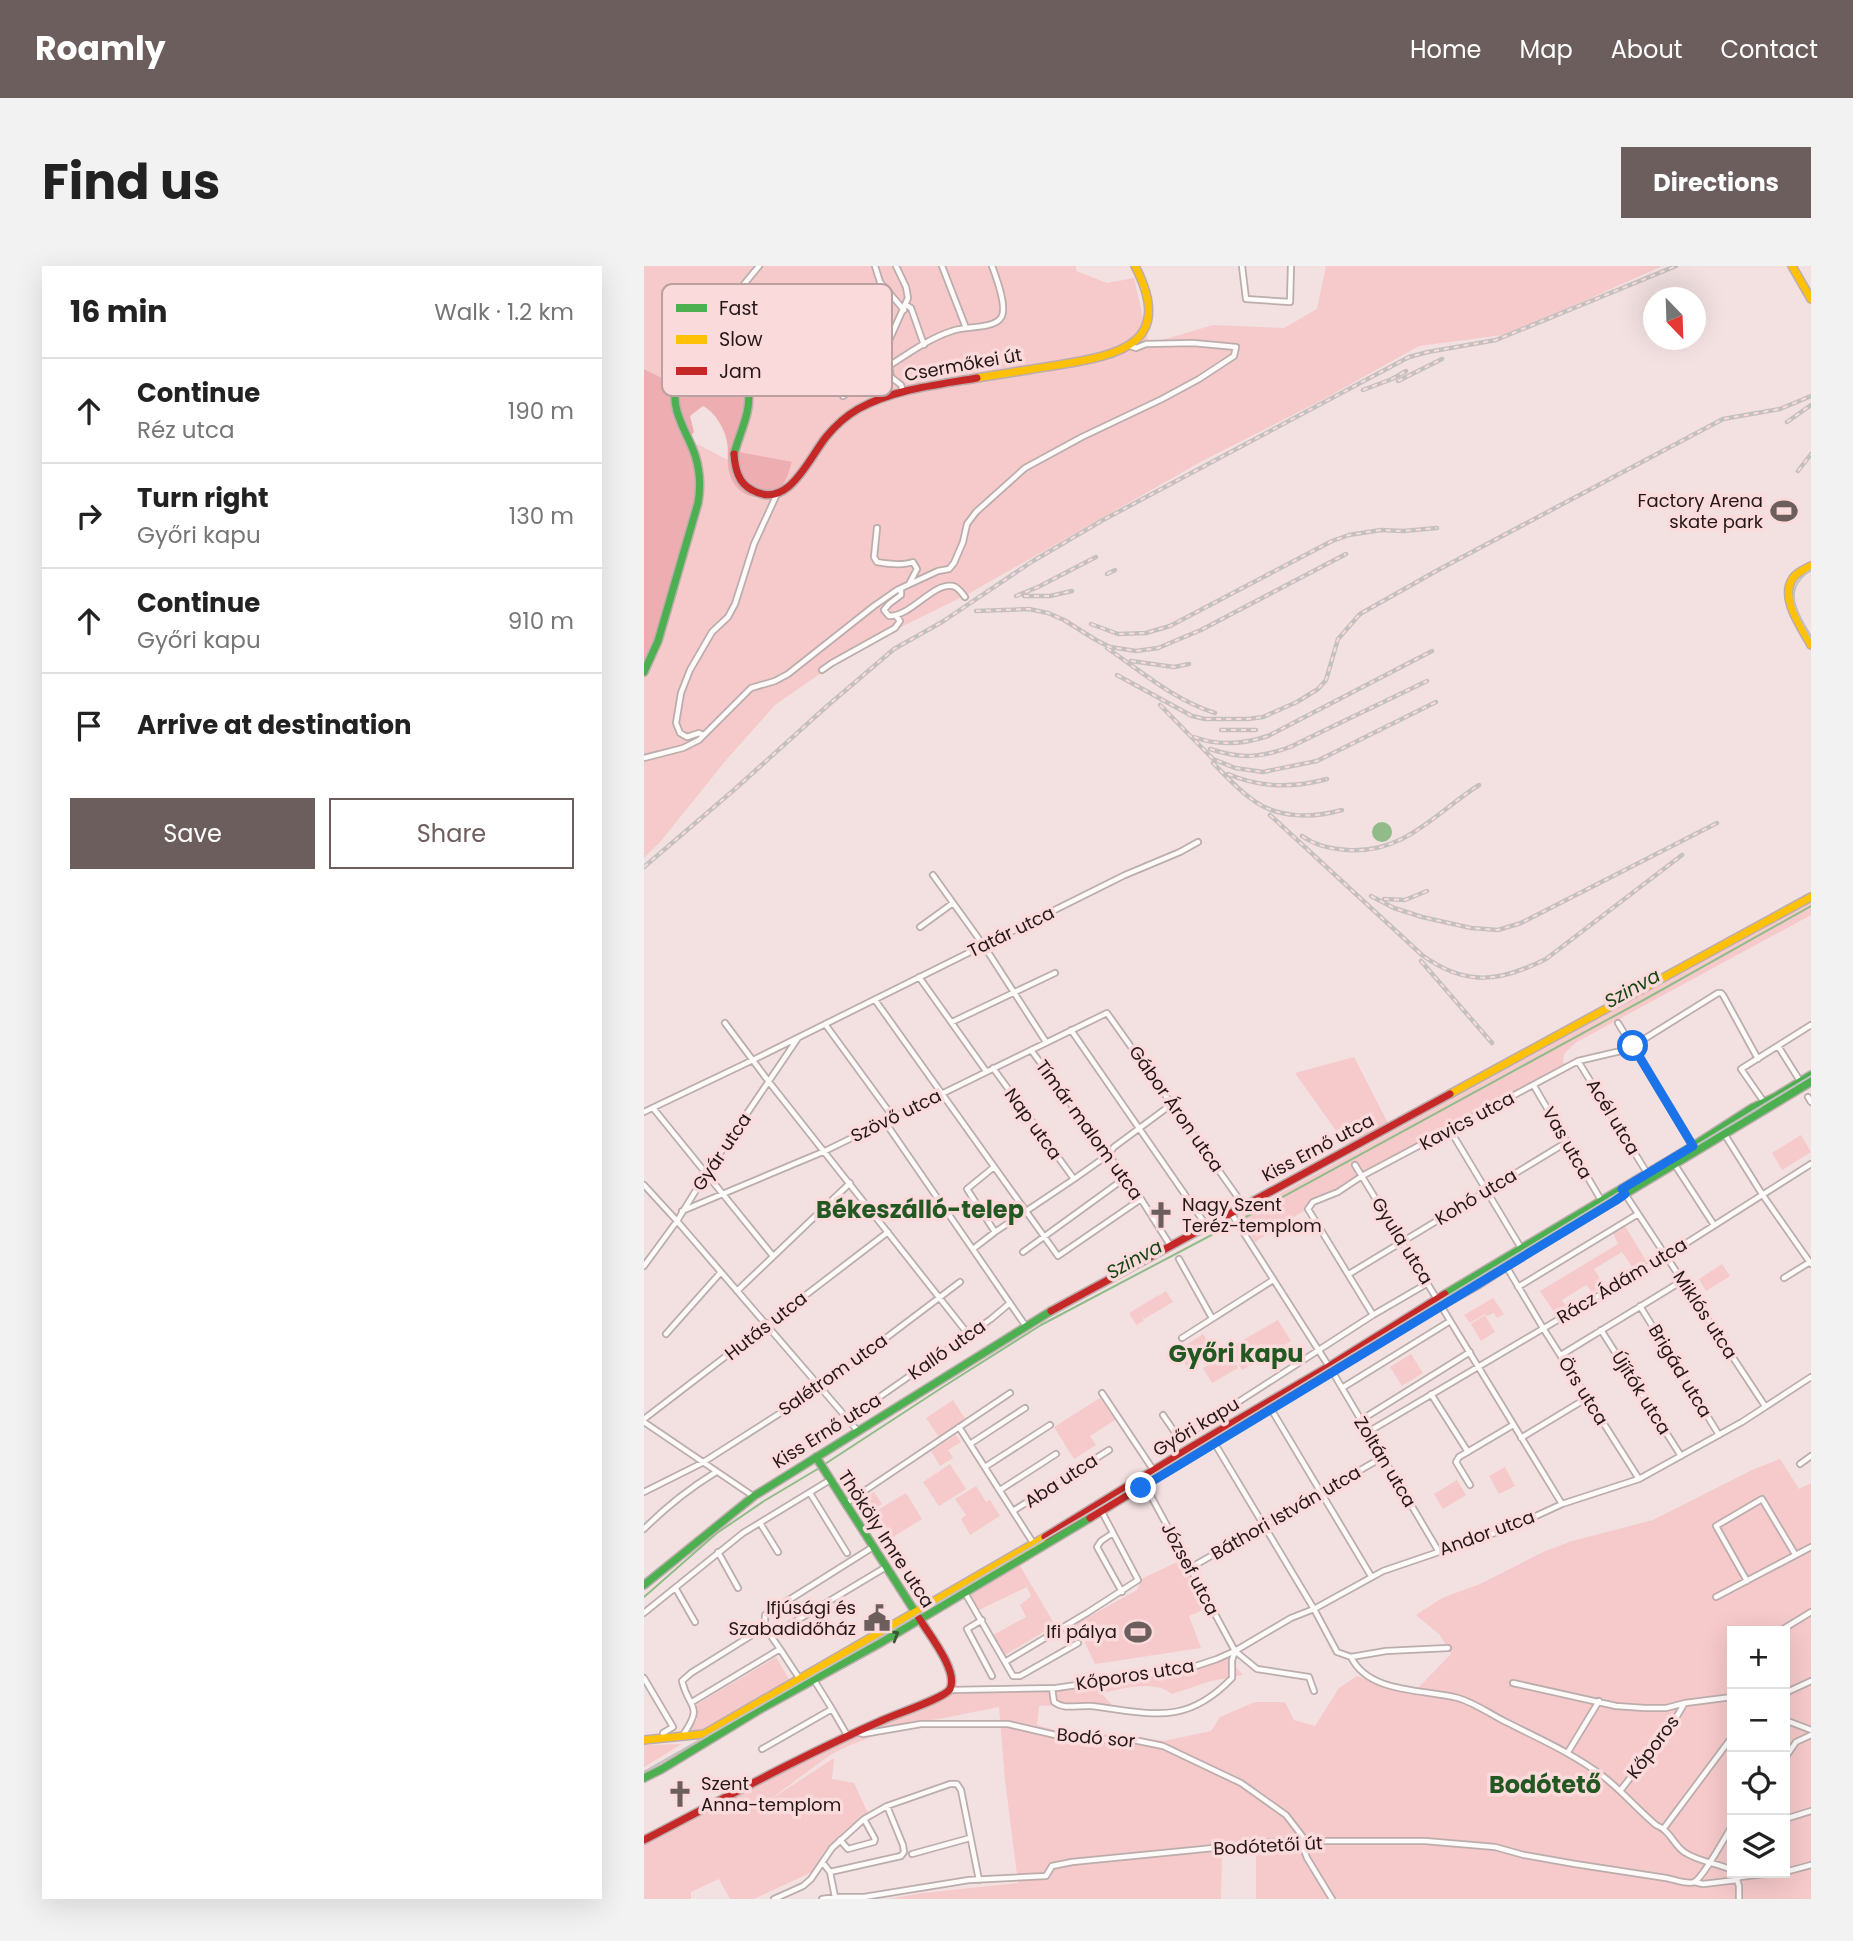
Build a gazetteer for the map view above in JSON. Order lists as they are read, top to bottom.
{
  "streets": {
    "street": [
      "Csermőkei út",
      "Tatár utca",
      "Gábor Áron utca",
      "Szövő utca",
      "Acél utca",
      "Kavics utca",
      "Nap utca",
      "Tímár malom utca",
      "Vas utca",
      "Kiss Ernő utca",
      "Gyár utca",
      "Kohó utca",
      "Gyula utca",
      "Rácz Ádám utca",
      "Miklós utca",
      "Hutás utca",
      "Kalló utca",
      "Brigád utca",
      "Salétrom utca",
      "Örs utca",
      "Újítók utca",
      "Győri kapu",
      "Zoltán utca",
      "Aba utca",
      "Báthori István utca",
      "Andor utca",
      "Thököly Imre utca",
      "József utca",
      "Kőporos utca",
      "Bodó sor",
      "Kőporos",
      "Bodótetői út"
    ]
  },
  "crossings": [
    ["Tatár utca", "Gyár utca"],
    ["Gábor Áron utca", "Szövő utca"],
    ["Gábor Áron utca", "Kiss Ernő utca"],
    ["Szövő utca", "Nap utca"],
    ["Szövő utca", "Tímár malom utca"],
    ["Szövő utca", "Gyár utca"],
    ["Acél utca", "Kavics utca"],
    ["Acél utca", "Győri kapu"],
    ["Kavics utca", "Vas utca"],
    ["Kavics utca", "Kohó utca"],
    ["Kavics utca", "Gyula utca"],
    ["Tímár malom utca", "Kiss Ernő utca"],
    ["Vas utca", "Kohó utca"],
    ["Vas utca", "Győri kapu"],
    ["Kiss Ernő utca", "Zoltán utca"],
    ["Kiss Ernő utca", "Thököly Imre utca"],
    ["Kohó utca", "Gyula utca"],
    ["Gyula utca", "Rácz Ádám utca"],
    ["Gyula utca", "Győri kapu"],
    ["Gyula utca", "Andor utca"],
    ["Rácz Ádám utca", "Miklós utca"],
    ["Rácz Ádám utca", "Örs utca"],
    ["Rácz Ádám utca", "Zoltán utca"],
    ["Miklós utca", "Győri kapu"],
    ["Miklós utca", "Andor utca"],
    ["Brigád utca", "Andor utca"],
    ["Örs utca", "Győri kapu"],
    ["Örs utca", "Andor utca"],
    ["Újítók utca", "Andor utca"],
    ["Győri kapu", "Zoltán utca"],
    ["Győri kapu", "Aba utca"],
    ["Győri kapu", "Thököly Imre utca"],
    ["Győri kapu", "József utca"],
    ["Zoltán utca", "Báthori István utca"],
    ["Zoltán utca", "Andor utca"],
    ["Báthori István utca", "József utca"],
    ["Andor utca", "József utca"],
    ["Andor utca", "Kőporos utca"],
    ["Thököly Imre utca", "Kőporos utca"],
    ["József utca", "Kőporos utca"],
    ["Bodó sor", "Bodótetői út"]
  ],
  "districts": ["Békeszálló-telep", "Győri kapu", "Bodótető"],
  "water": ["Szinva"],
  "places": {
    "sports": ["Factory Arena skate park", "Ifi pálya"],
    "church": ["Nagy Szent Teréz-templom", "Szent Anna-templom"],
    "public building": ["Ifjúsági és Szabadidőház"]
  },
  "legend": ["Fast", "Slow", "Jam"],
  "north": "bottom right",
  "page": {
    "header": "Roamly",
    "nav": [
      "Home",
      "Map",
      "About",
      "Contact"
    ],
    "title": "Find us",
    "buttons": [
      "Directions",
      ["Save", "Share"]
    ],
    "heading": ["16 min", "Walk · 1.2 km"],
    "list": [
      ["Continue", "Réz utca", "190 m"],
      ["Turn right", "Győri kapu", "130 m"],
      ["Continue", "Győri kapu", "910 m"],
      "Arrive at destination"
    ],
    "map_buttons": ["+", "−"]
  }
}
